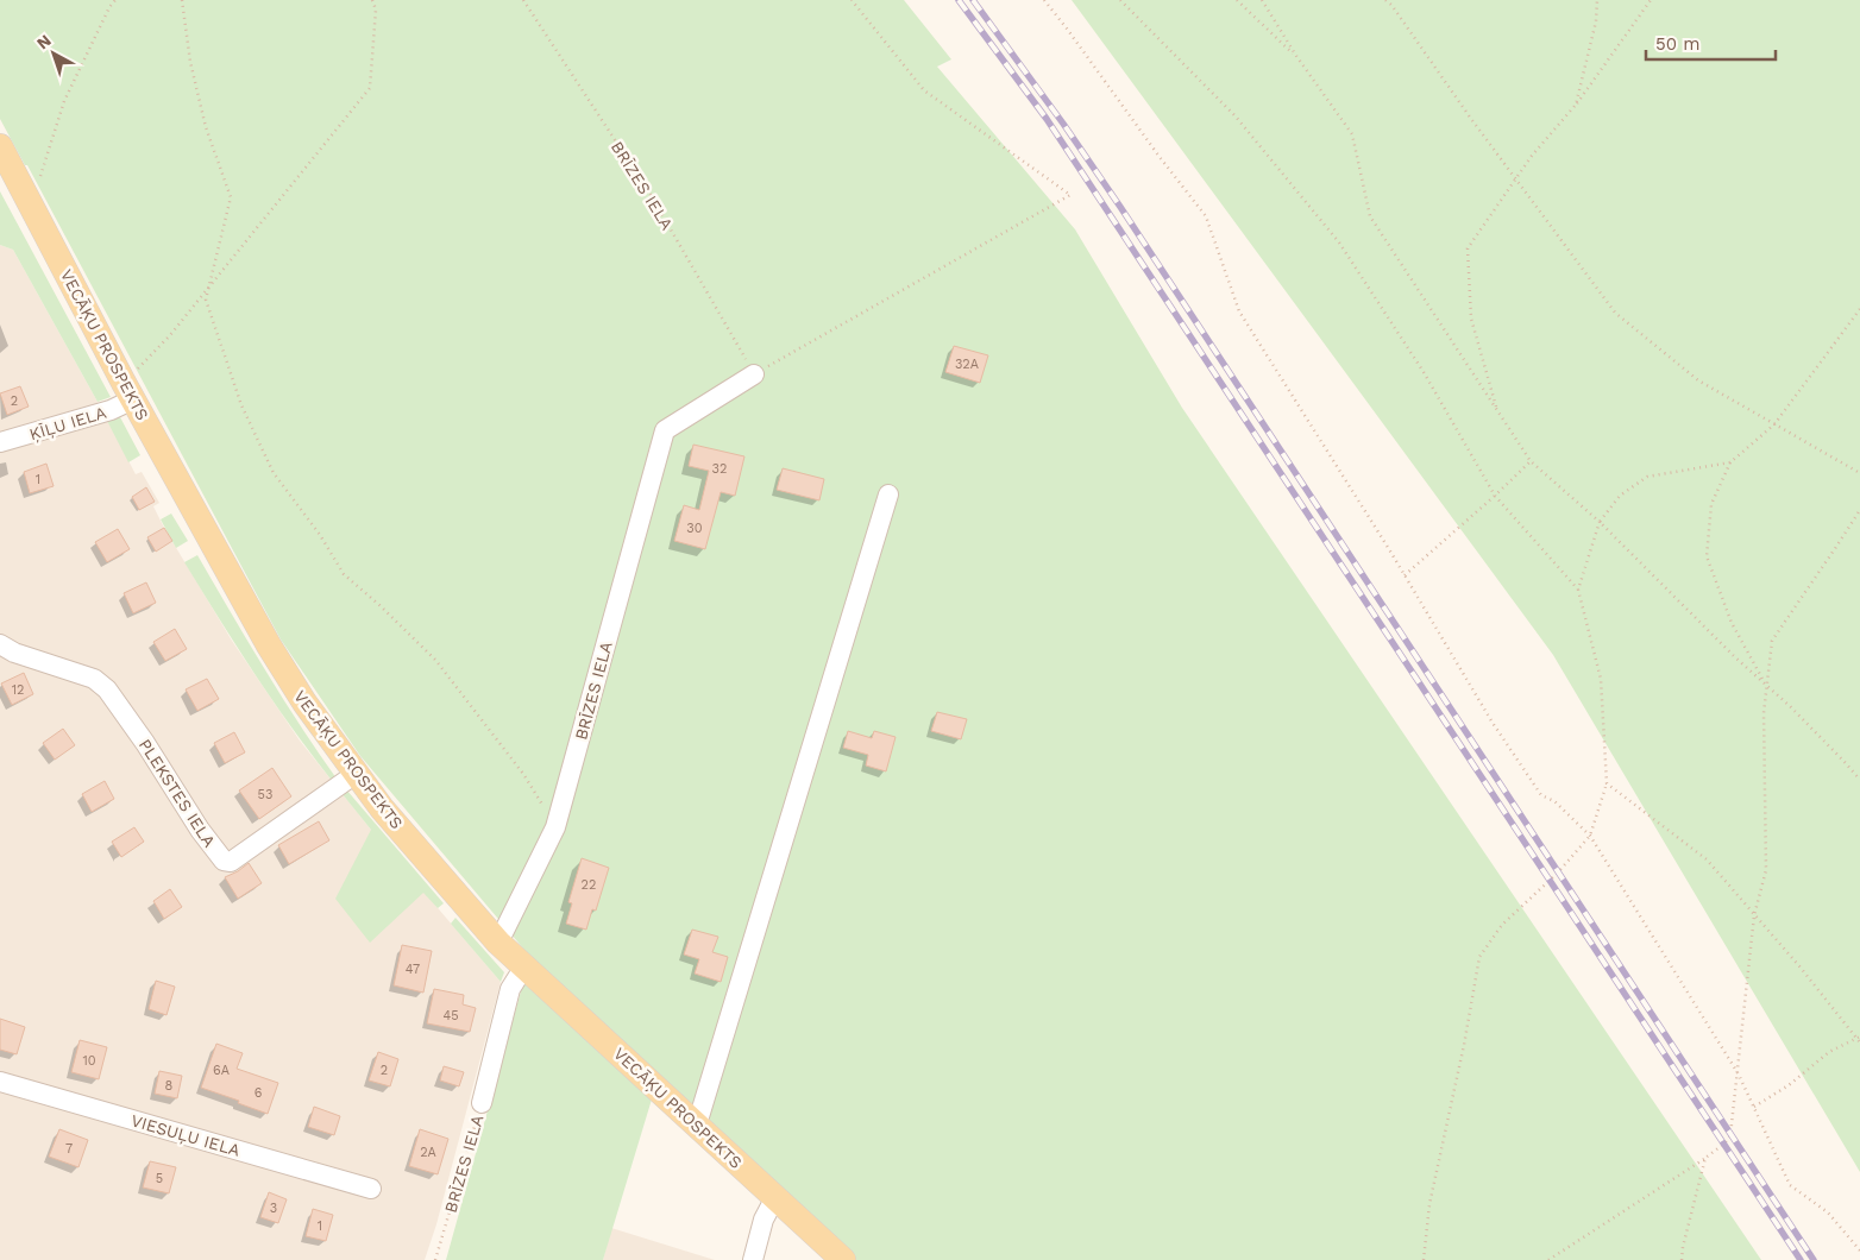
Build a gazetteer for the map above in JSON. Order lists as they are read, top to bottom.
{
  "streets": {
    "main road": ["VECĀĶU PROSPEKTS"],
    "street": [
      "BRĪZES IELA",
      "ĶĪĻU IELA",
      "PLEKSTES IELA",
      "VIESUĻU IELA"
    ]
  },
  "crossings": [
    ["BRĪZES IELA", "VECĀĶU PROSPEKTS"],
    ["VECĀĶU PROSPEKTS", "ĶĪĻU IELA"],
    ["VECĀĶU PROSPEKTS", "PLEKSTES IELA"]
  ],
  "house_numbers": [
    "32A",
    "2",
    "32",
    "1",
    "30",
    "12",
    "53",
    "22",
    "47",
    "45",
    "10",
    "6A",
    "2",
    "8",
    "6",
    "7",
    "2A",
    "5",
    "3",
    "1"
  ],
  "scale_bar": "50 m",
  "north": "top left"
}
